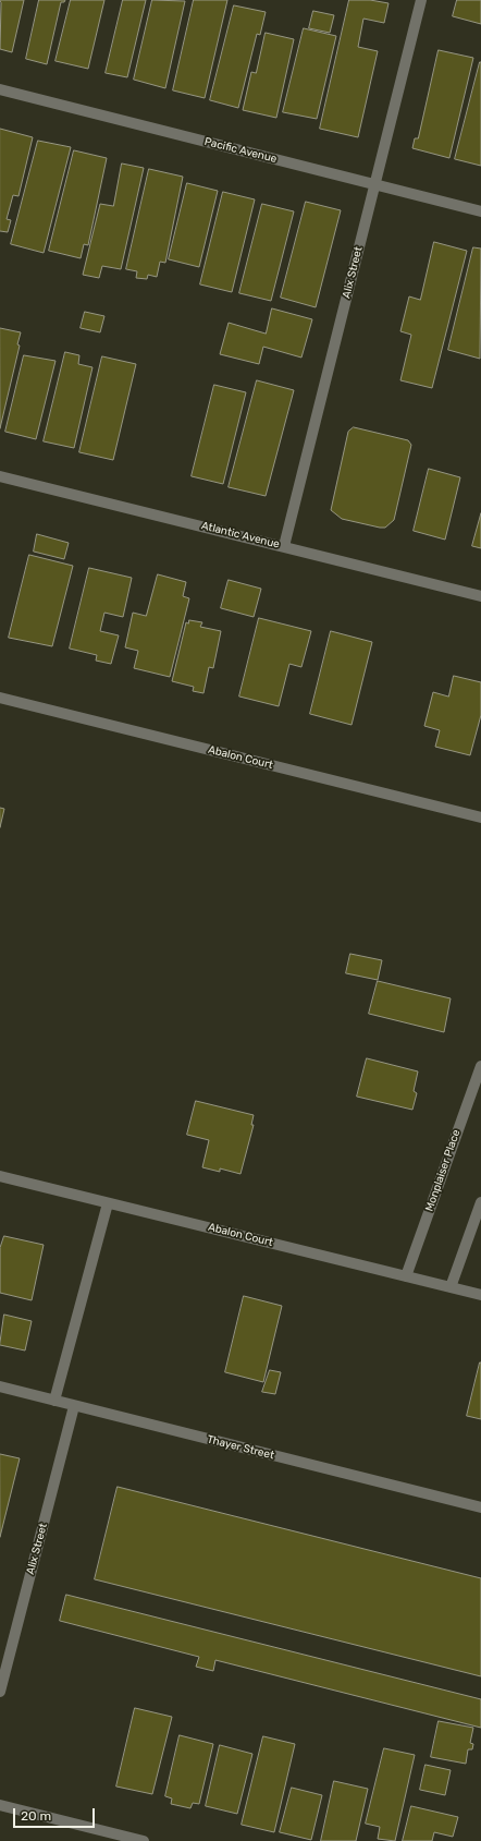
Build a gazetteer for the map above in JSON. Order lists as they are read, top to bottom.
{
  "streets": {
    "street": [
      "Pacific Avenue",
      "Alix Street",
      "Atlantic Avenue",
      "Abalon Court",
      "Monplaiser Place",
      "Thayer Street"
    ]
  },
  "crossings": [
    ["Pacific Avenue", "Alix Street"],
    ["Alix Street", "Atlantic Avenue"],
    ["Alix Street", "Thayer Street"],
    ["Abalon Court", "Monplaiser Place"]
  ],
  "scale_bar": "20 m"
}
